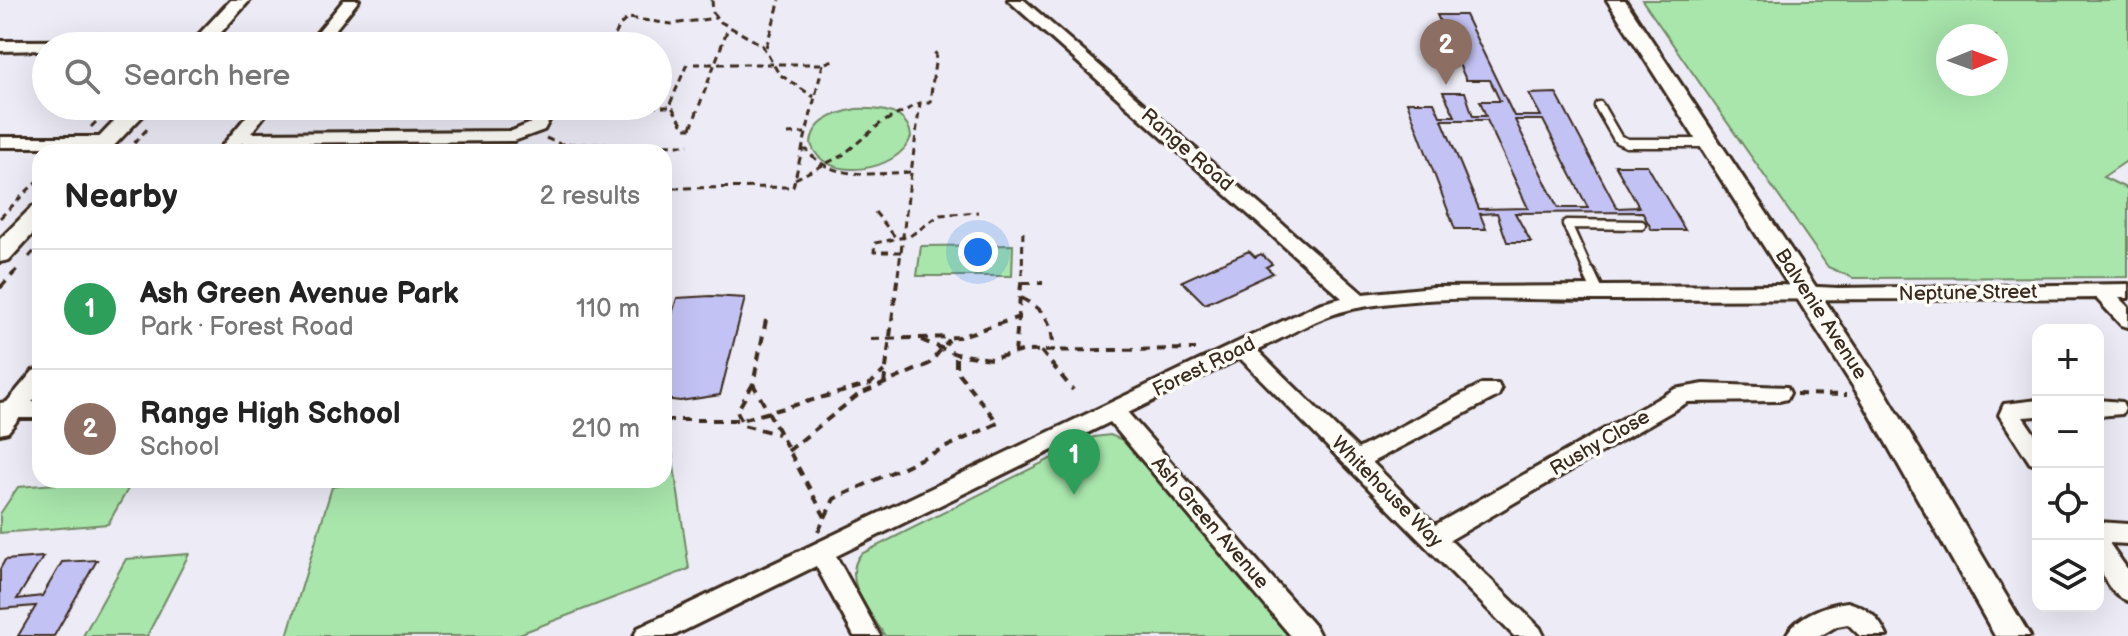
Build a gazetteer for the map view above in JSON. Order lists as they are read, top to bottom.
{
  "streets": {
    "street": [
      "Range Road",
      "Neptune Street",
      "Balvenie Avenue",
      "Forest Road",
      "Rushy Close",
      "Whitehouse Way",
      "Ash Green Avenue"
    ]
  },
  "crossings": [
    ["Range Road", "Forest Road"],
    ["Neptune Street", "Balvenie Avenue"],
    ["Neptune Street", "Forest Road"],
    ["Balvenie Avenue", "Forest Road"],
    ["Forest Road", "Whitehouse Way"],
    ["Forest Road", "Ash Green Avenue"],
    ["Rushy Close", "Whitehouse Way"]
  ],
  "north": "right",
  "page": {
    "pins": ["2", "1"],
    "search": "Search here",
    "heading": ["Nearby", "2 results"],
    "list": [
      {
        "mark": "1",
        "name": "Ash Green Avenue Park",
        "note": "Park · Forest Road",
        "value": "110 m"
      },
      {
        "mark": "2",
        "name": "Range High School",
        "note": "School",
        "value": "210 m"
      }
    ],
    "map_buttons": ["+", "−"]
  }
}
